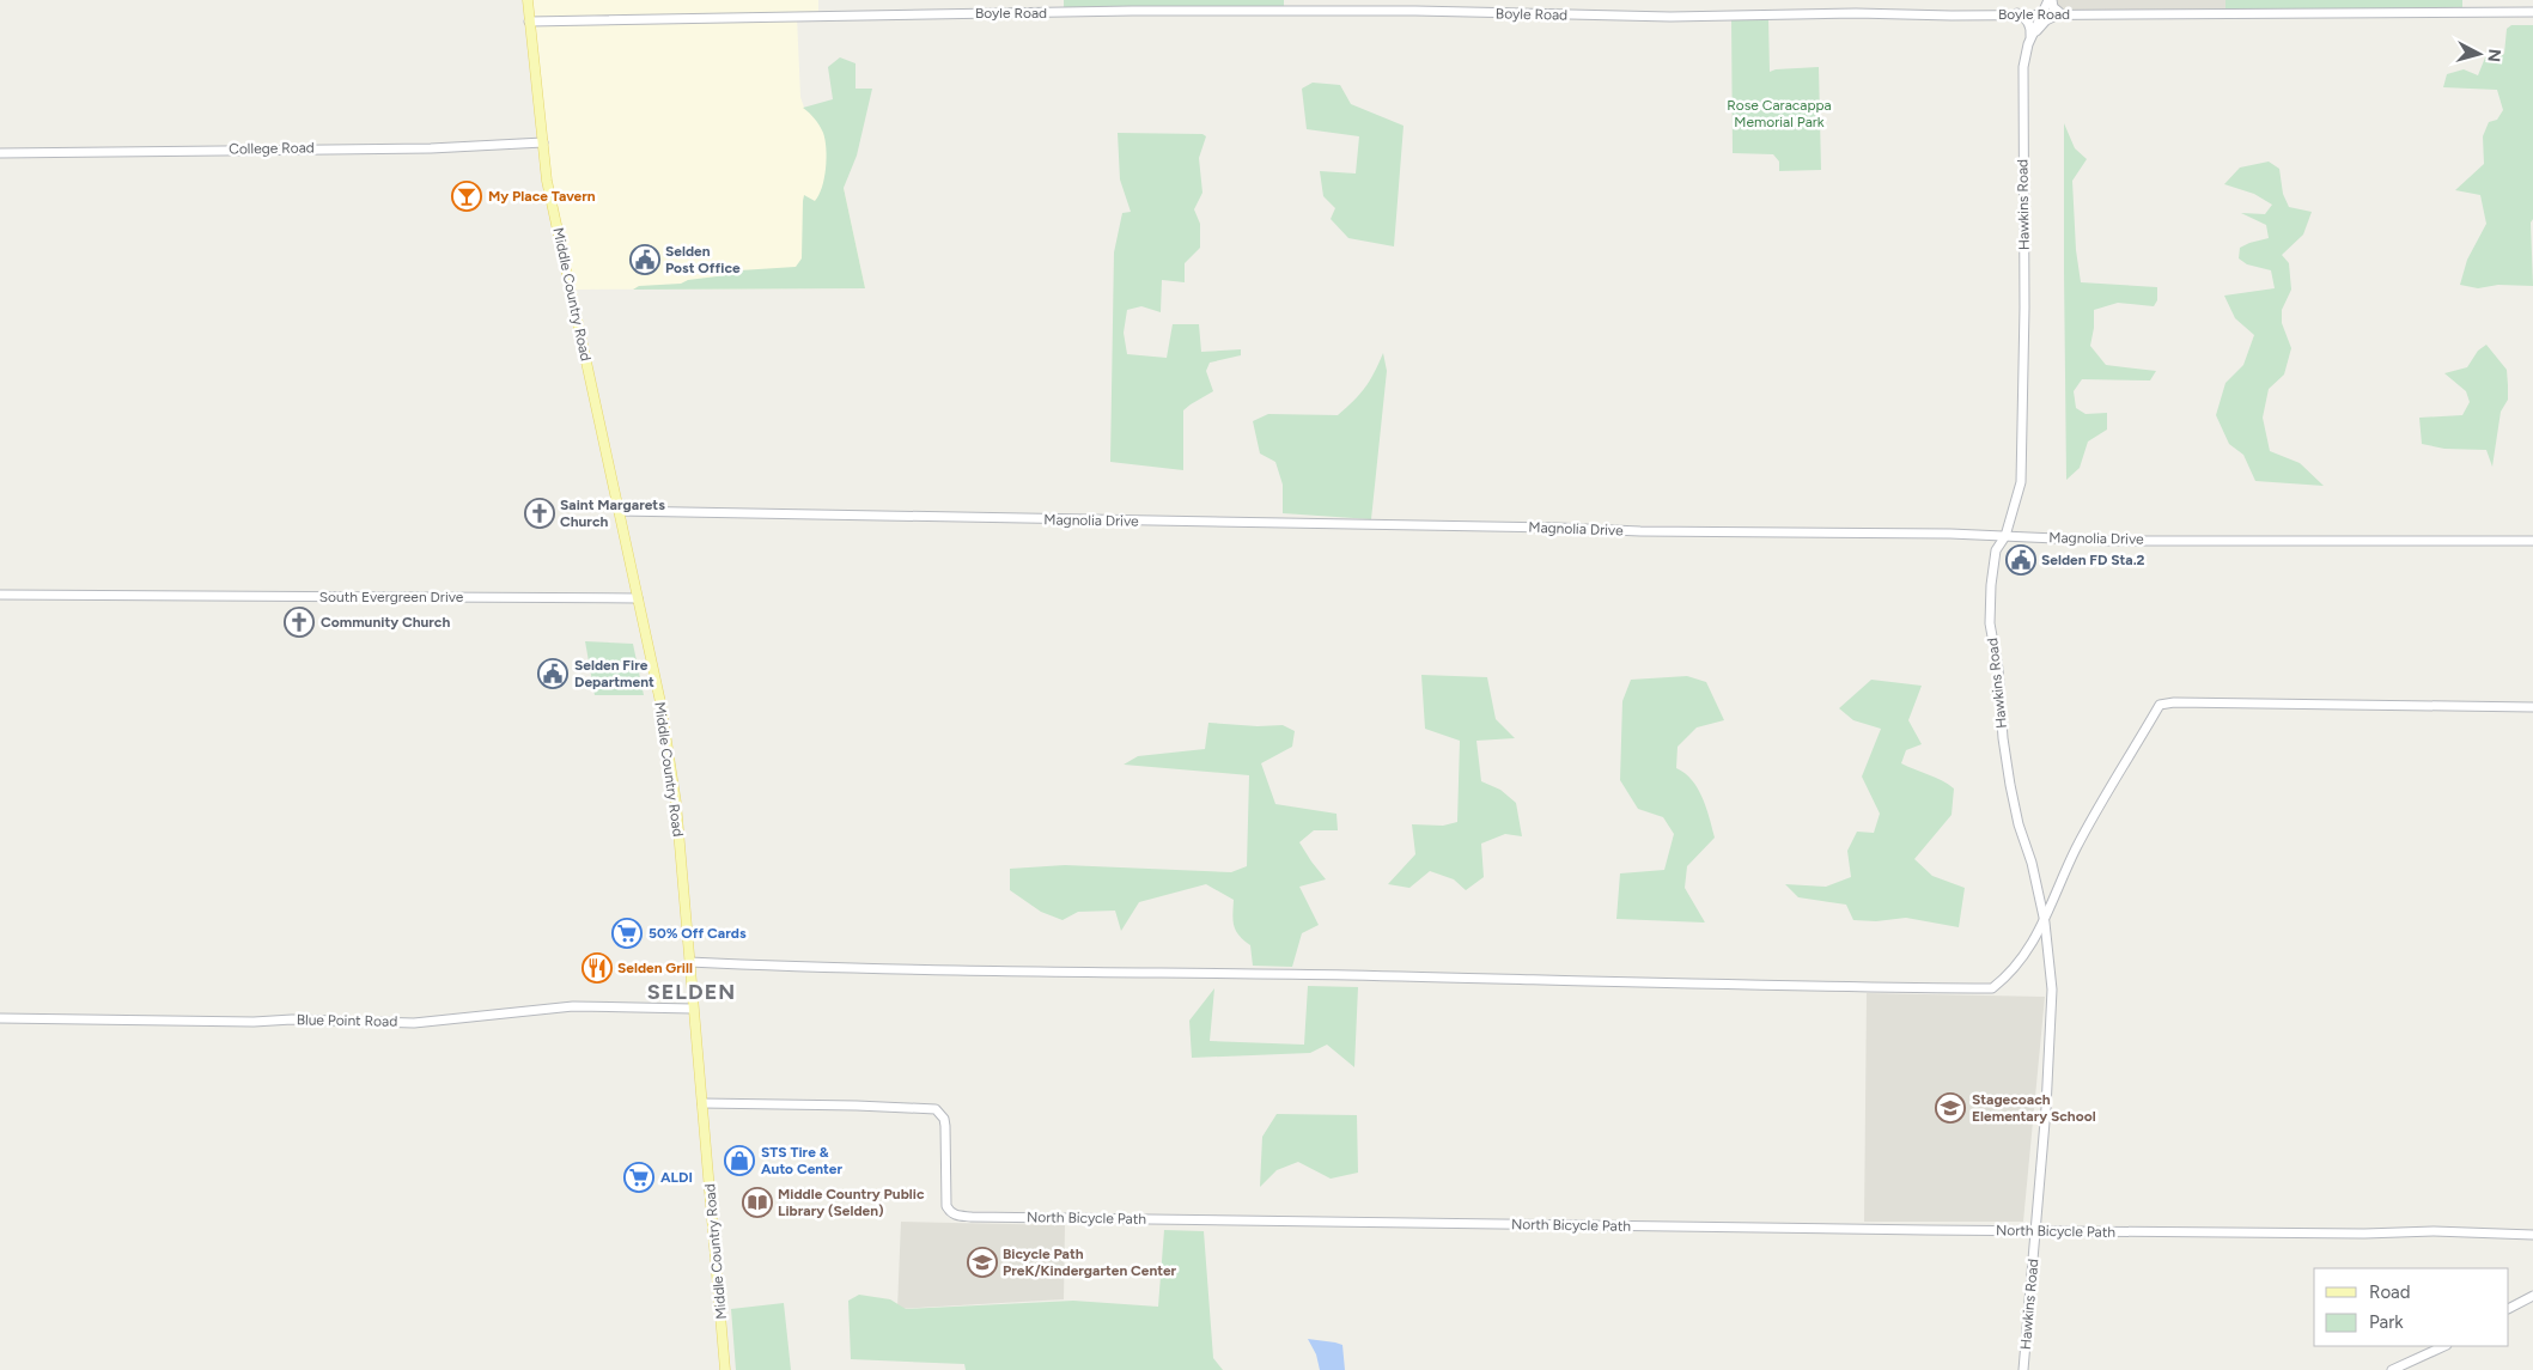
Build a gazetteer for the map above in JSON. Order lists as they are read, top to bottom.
{
  "streets": {
    "main road": ["Middle Country Road"],
    "street": [
      "Boyle Road",
      "College Road",
      "Hawkins Road",
      "Magnolia Drive",
      "South Evergreen Drive",
      "Blue Point Road",
      "North Bicycle Path"
    ]
  },
  "crossings": [
    ["Boyle Road", "Hawkins Road"],
    ["Boyle Road", "Middle Country Road"],
    ["College Road", "Middle Country Road"],
    ["Hawkins Road", "Magnolia Drive"],
    ["Hawkins Road", "North Bicycle Path"],
    ["Middle Country Road", "Magnolia Drive"],
    ["Middle Country Road", "South Evergreen Drive"],
    ["Middle Country Road", "Blue Point Road"],
    ["Middle Country Road", "North Bicycle Path"]
  ],
  "districts": ["SELDEN"],
  "parks": ["Rose Caracappa Memorial Park"],
  "places": {
    "bar": ["My Place Tavern"],
    "public building": ["Selden Post Office", "Selden FD Sta.2", "Selden Fire Department"],
    "church": ["Saint Margarets Church", "Community Church"],
    "supermarket": ["50% Off Cards", "ALDI"],
    "restaurant": ["Selden Grill"],
    "school or university": ["Stagecoach Elementary School", "Bicycle Path PreK/Kindergarten Center"],
    "shop": ["STS Tire & Auto Center"],
    "library": ["Middle Country Public Library (Selden)"]
  },
  "legend": ["Road", "Park"],
  "north": "right"
}
